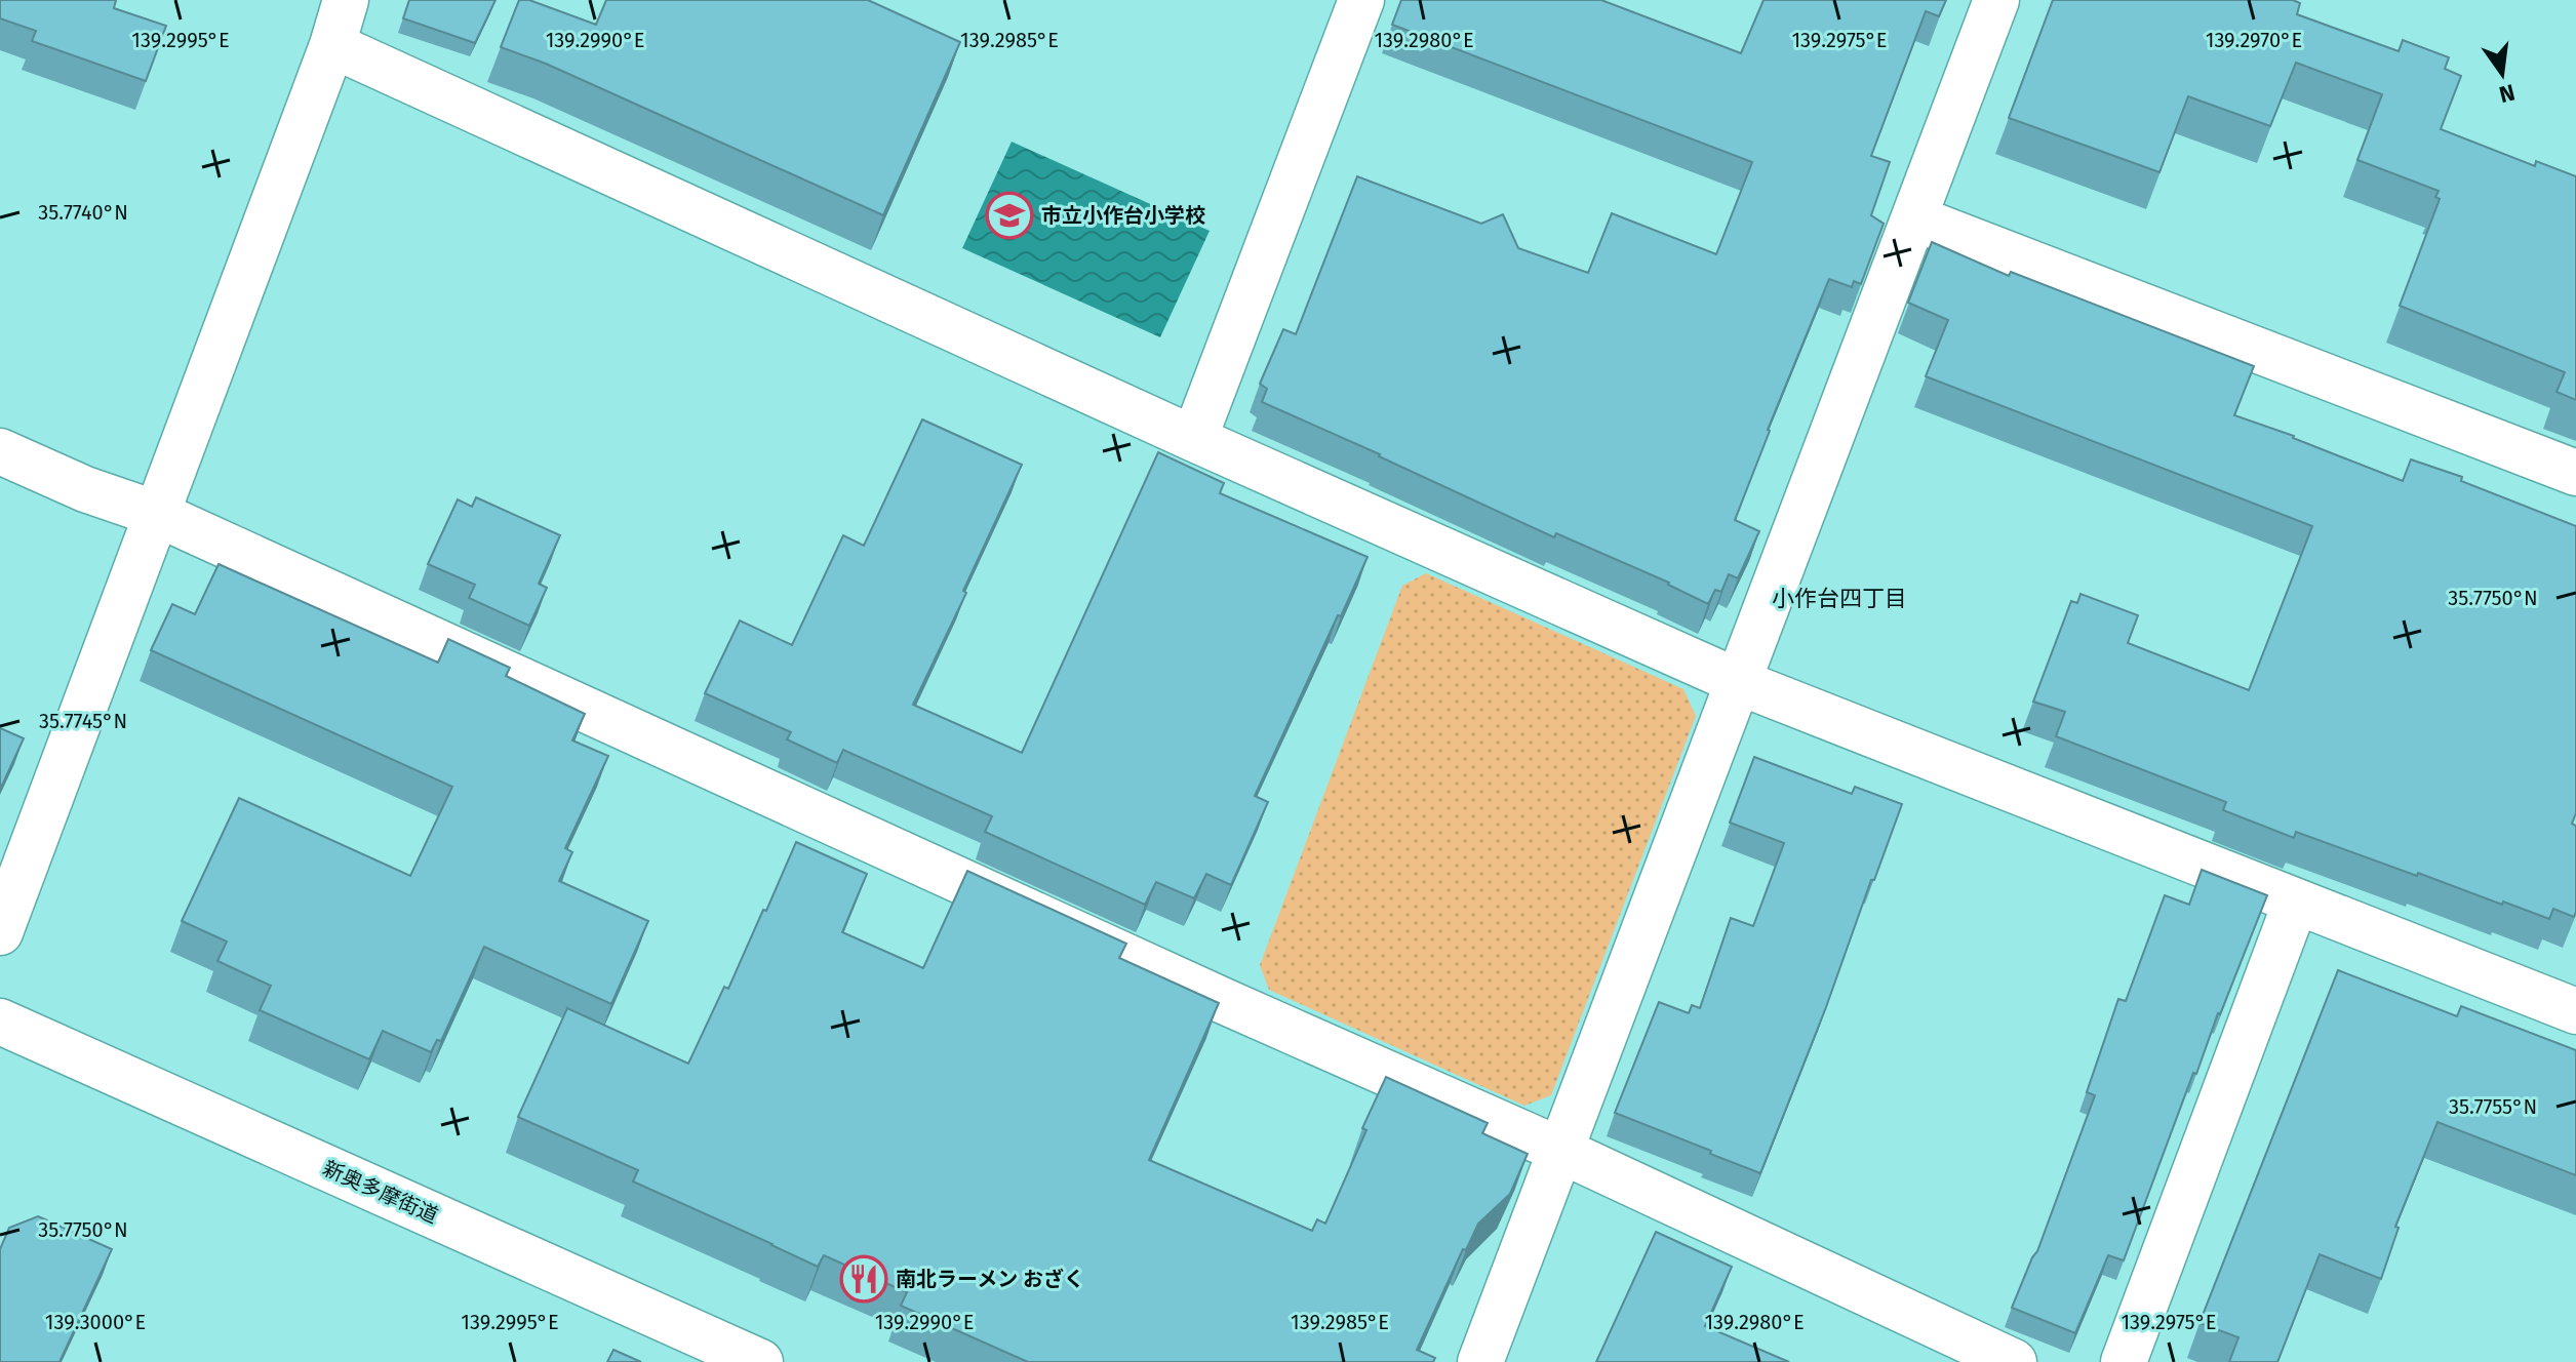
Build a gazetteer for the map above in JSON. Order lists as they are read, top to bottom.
{
  "streets": {
    "street": ["新奥多摩街道"]
  },
  "districts": ["小作台四丁目"],
  "places": {
    "school or university": ["市立小作台小学校"],
    "restaurant": ["南北ラーメン おざく"]
  },
  "north": "bottom",
  "coordinates": [
    "139.2995°E",
    "139.2990°E",
    "139.2985°E",
    "139.2980°E",
    "139.2975°E",
    "139.2970°E",
    "35.7740°N",
    "35.7750°N",
    "35.7745°N",
    "35.7755°N",
    "139.3000°E"
  ]
}
